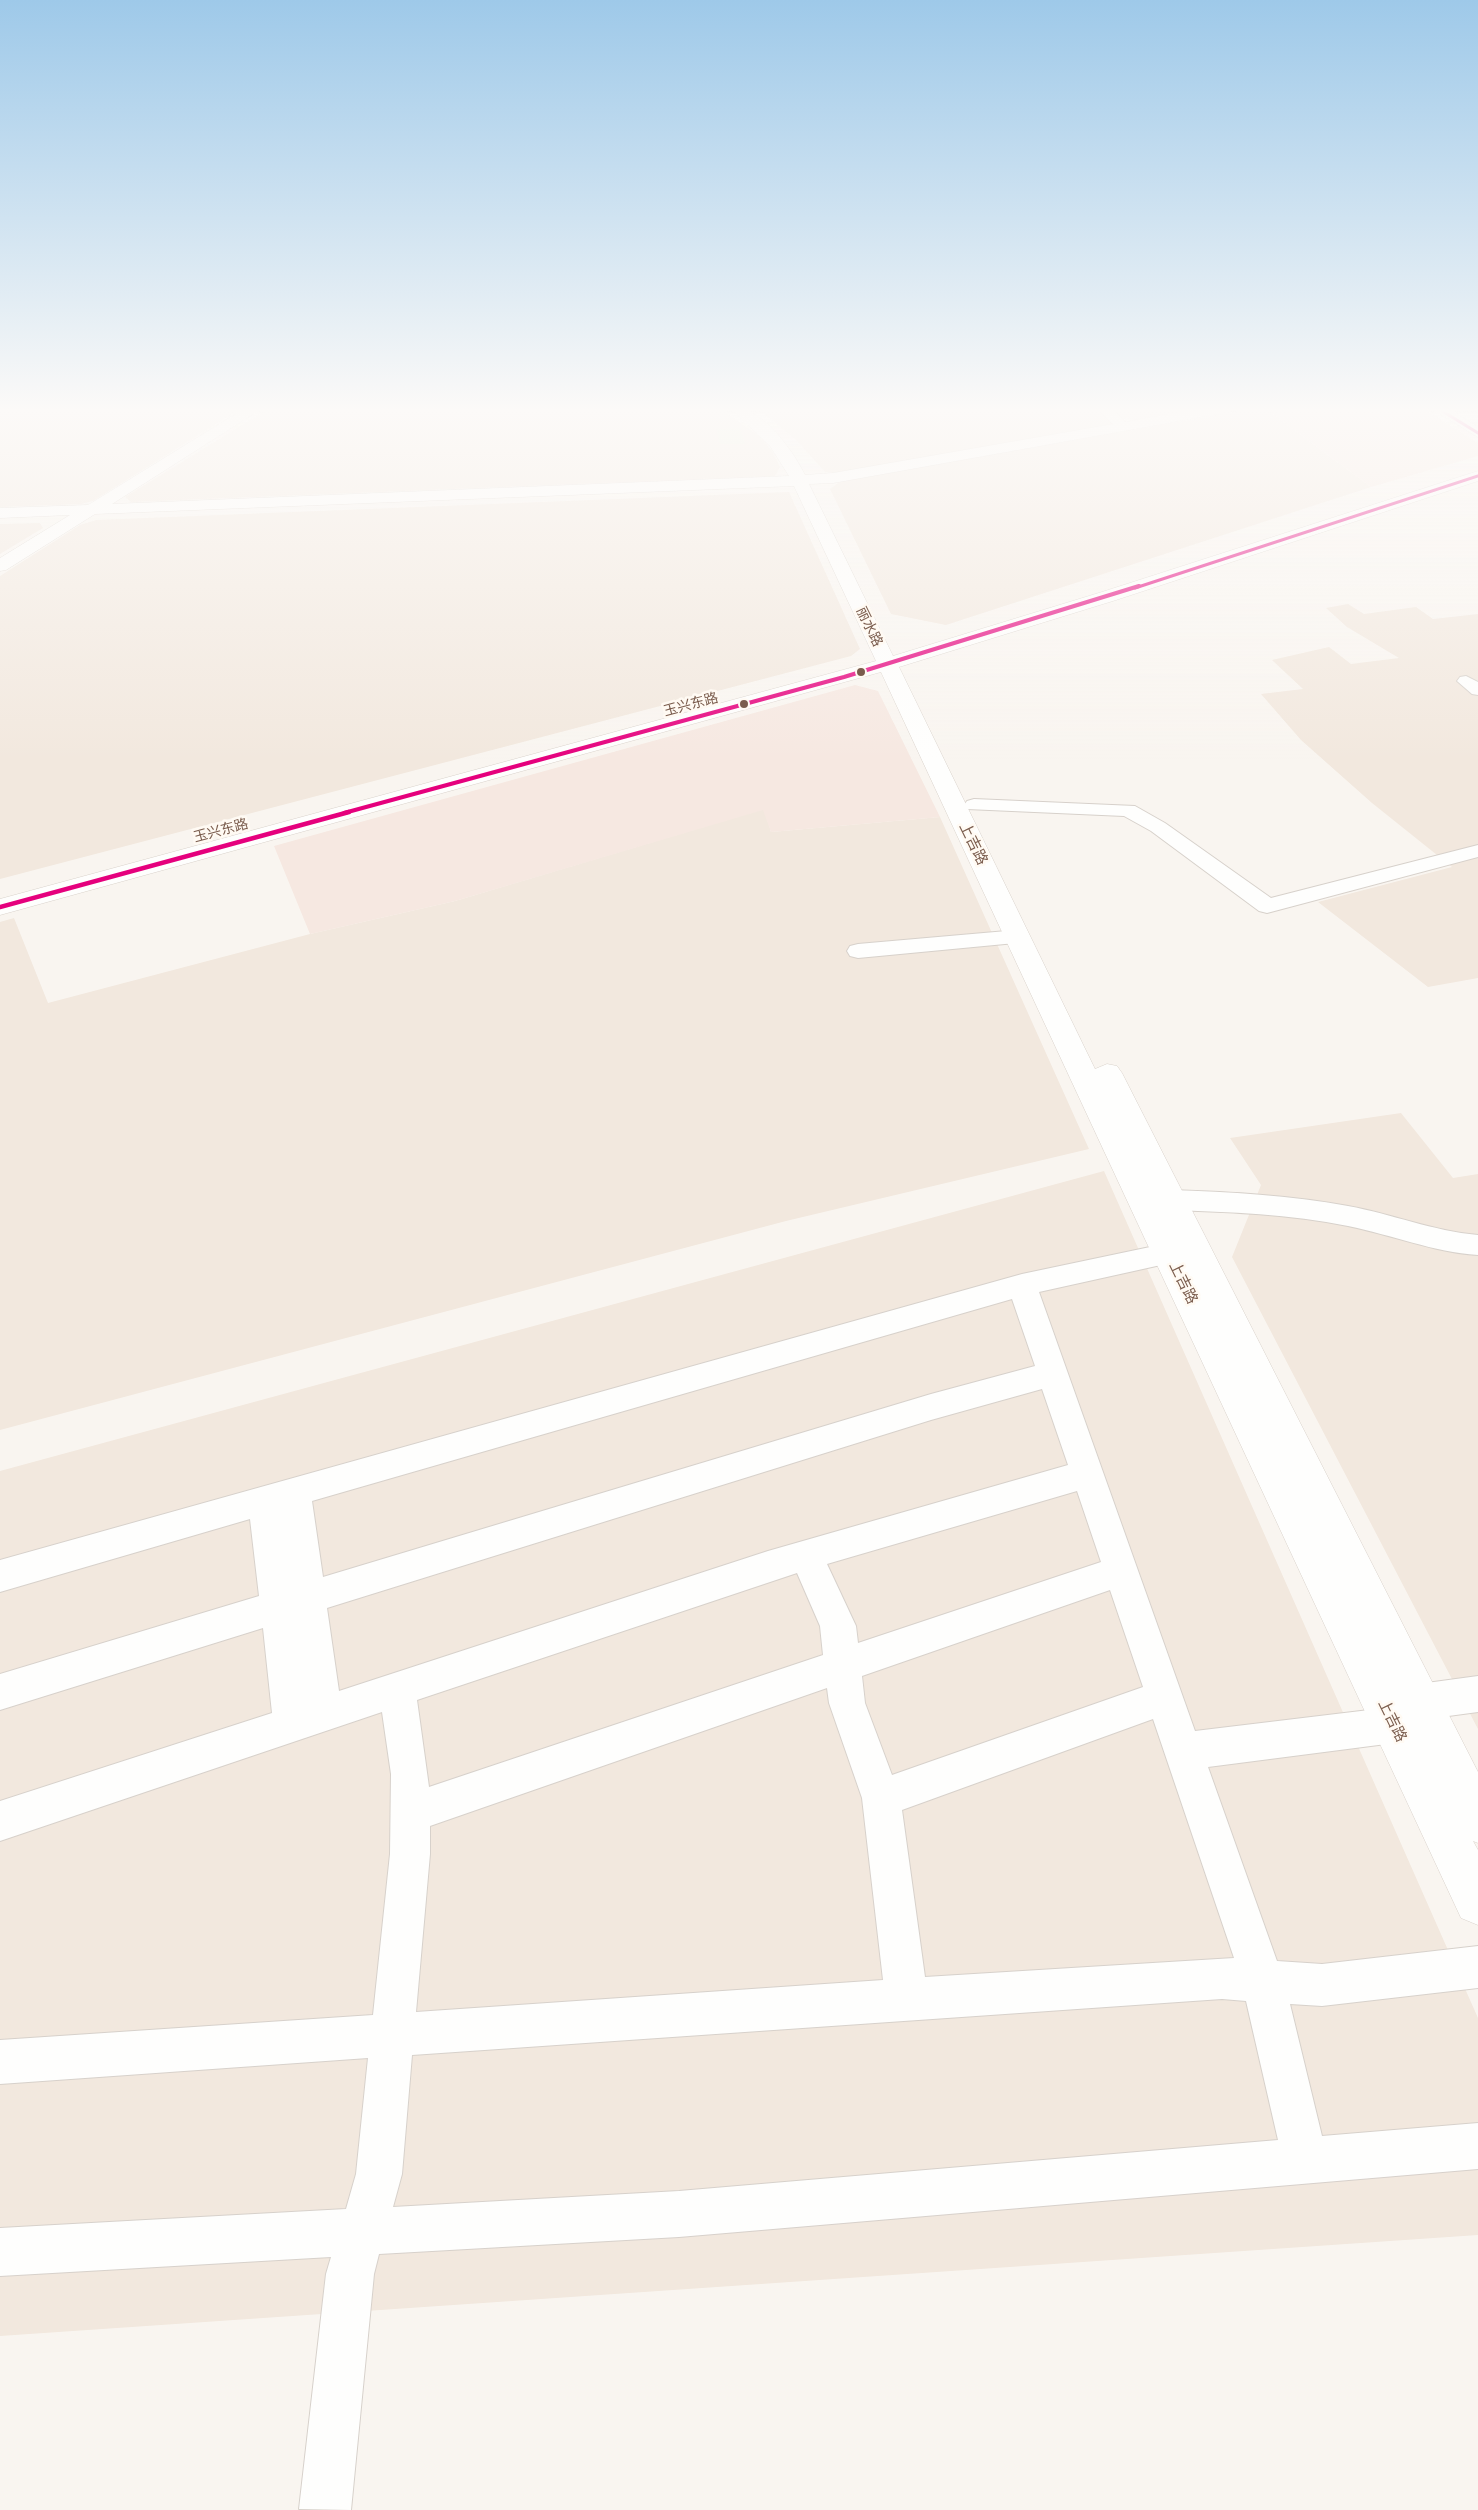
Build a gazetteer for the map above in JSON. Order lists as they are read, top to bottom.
{
  "streets": {
    "main road": ["丽水路", "玉兴东路", "上吉路"]
  },
  "crossings": [
    ["丽水路", "玉兴东路"],
    ["丽水路", "上吉路"],
    ["玉兴东路", "上吉路"]
  ]
}
